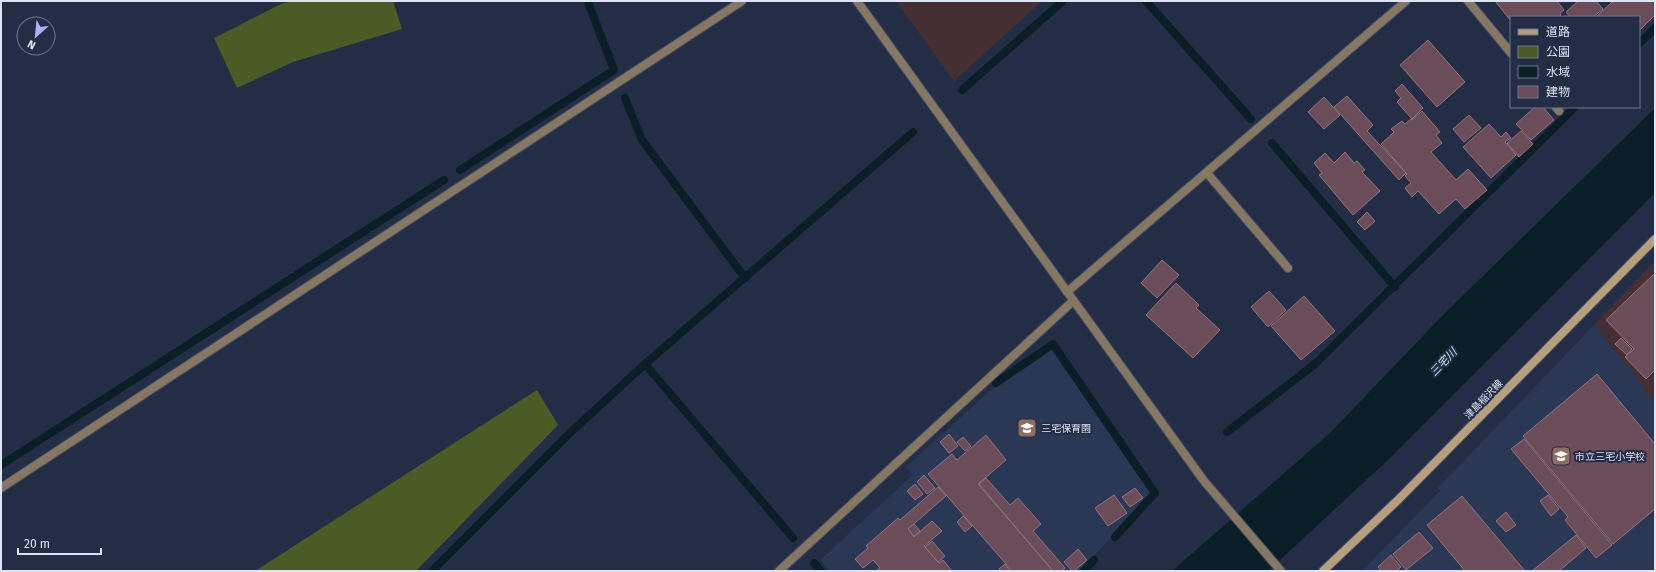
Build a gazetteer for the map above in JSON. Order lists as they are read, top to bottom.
{
  "streets": {
    "main road": ["津島稲沢線"]
  },
  "water": ["三宅川"],
  "places": {
    "school or university": ["三宅保育園", "市立三宅小学校"]
  },
  "legend": [
    "道路",
    "公園",
    "水域",
    "建物"
  ],
  "scale_bar": "20 m",
  "north": "bottom left"
}
